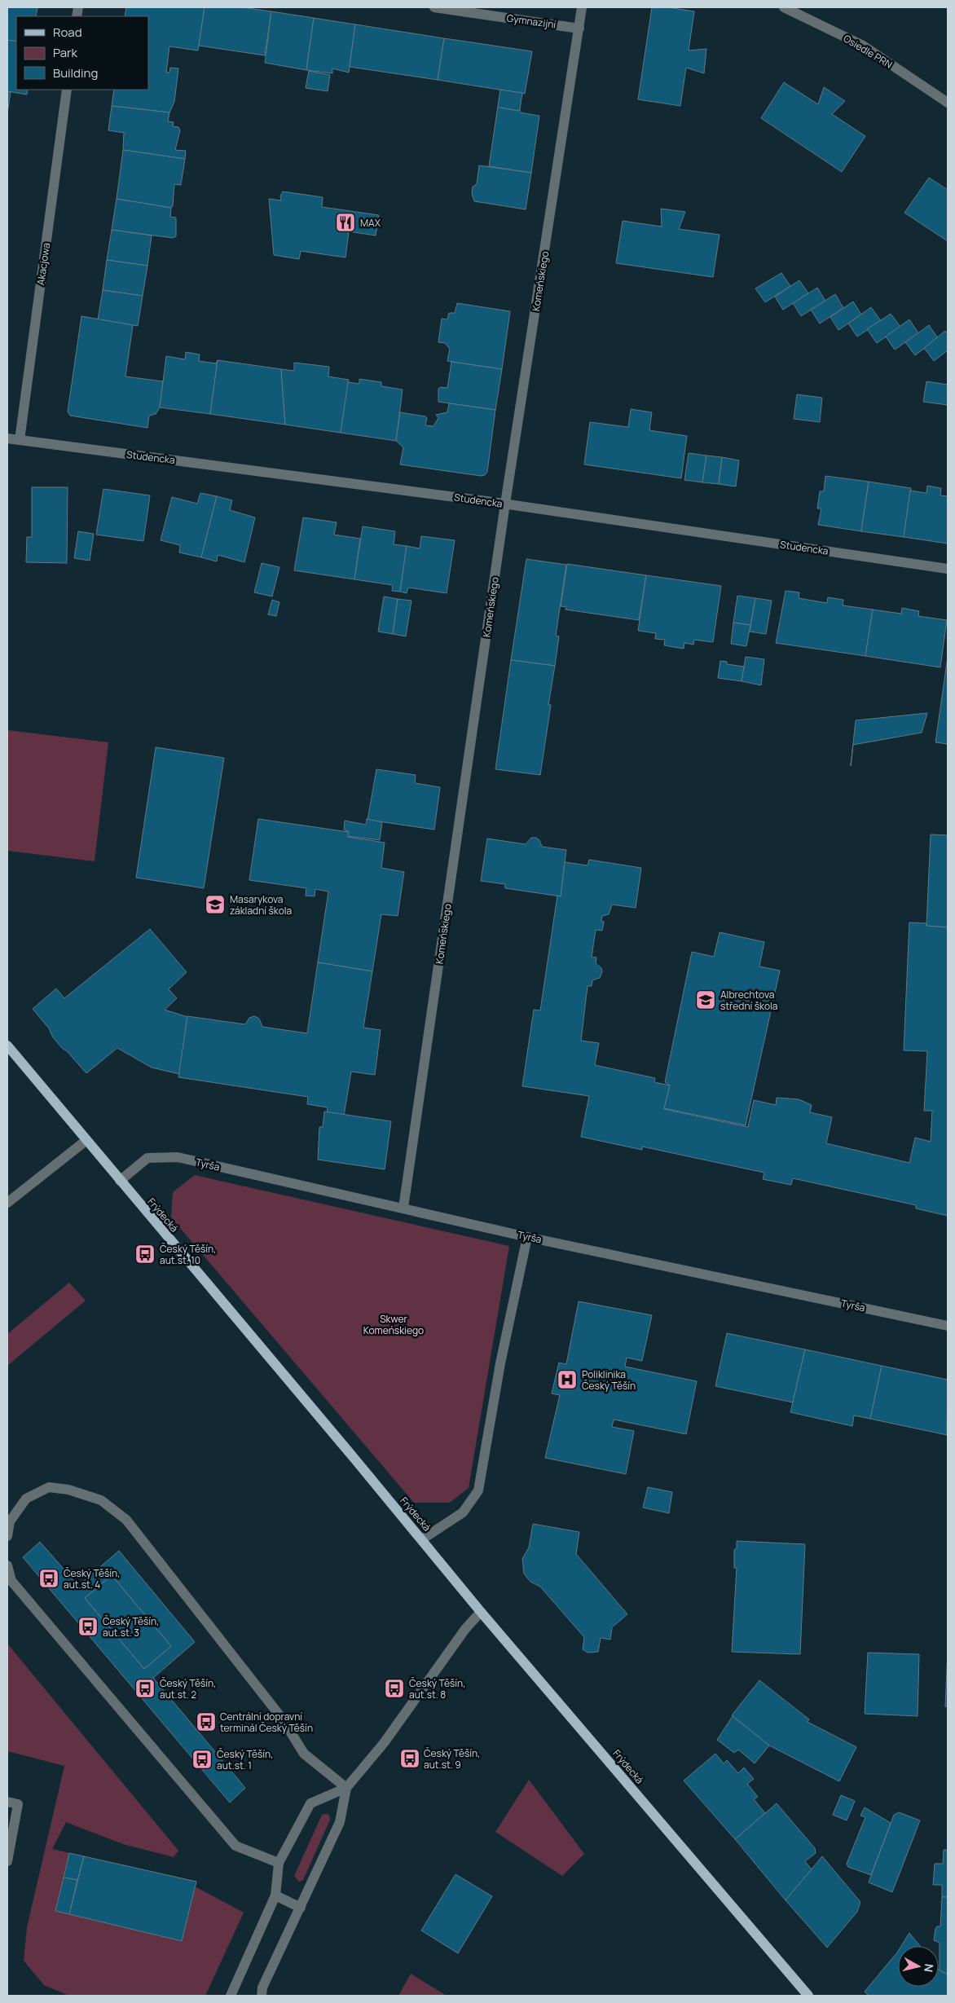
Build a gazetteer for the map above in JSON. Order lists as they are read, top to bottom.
{
  "streets": {
    "main road": ["Frýdecká"],
    "street": [
      "Gymnazijní",
      "Osiedle PRN",
      "Akacjowa",
      "Komeńskiego",
      "Studencka",
      "Tyrša"
    ]
  },
  "crossings": [
    ["Gymnazijní", "Komeńskiego"],
    ["Akacjowa", "Studencka"],
    ["Komeńskiego", "Studencka"],
    ["Komeńskiego", "Tyrša"],
    ["Tyrša", "Frýdecká"]
  ],
  "parks": ["Skwer Komeńskiego"],
  "places": {
    "restaurant": ["MAX"],
    "school or university": ["Masarykova základní škola", "Albrechtova střední škola"],
    "bus stop": [
      "Český Těšín, aut.st. 10",
      "Český Těšín, aut.st. 4",
      "Český Těšín, aut.st. 3",
      "Český Těšín, aut.st. 2",
      "Český Těšín, aut.st. 8",
      "Centrální dopravní terminál Český Těšín",
      "Český Těšín, aut.st. 9",
      "Český Těšín, aut.st. 1"
    ],
    "hospital": ["Poliklinika Český Těšín"]
  },
  "legend": ["Road", "Park", "Building"],
  "north": "right"
}
